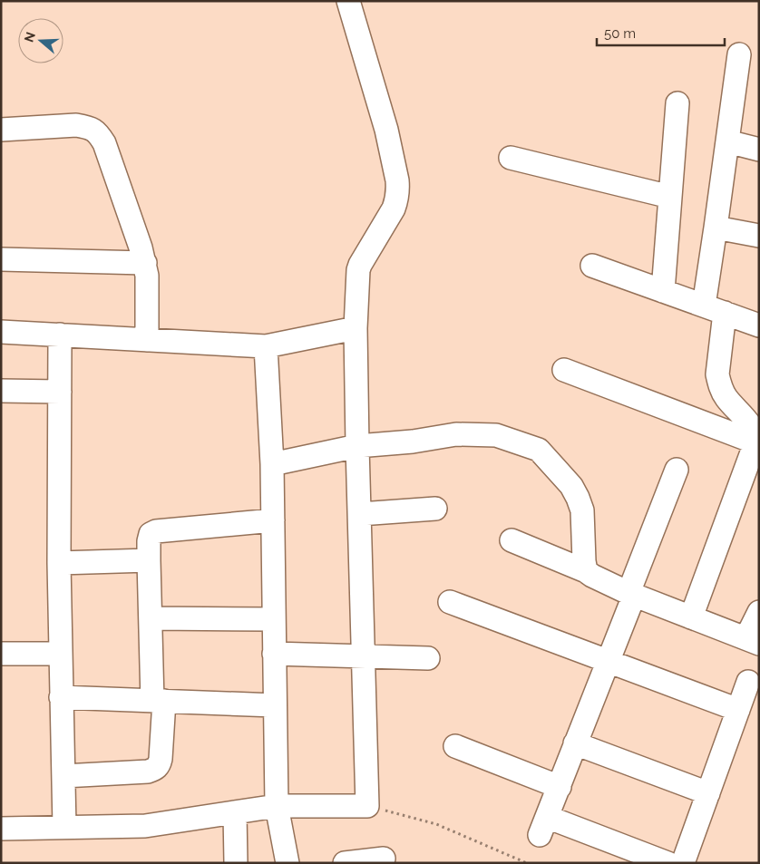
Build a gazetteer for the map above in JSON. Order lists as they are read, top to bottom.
{
  "scale_bar": "50 m",
  "north": "left"
}
